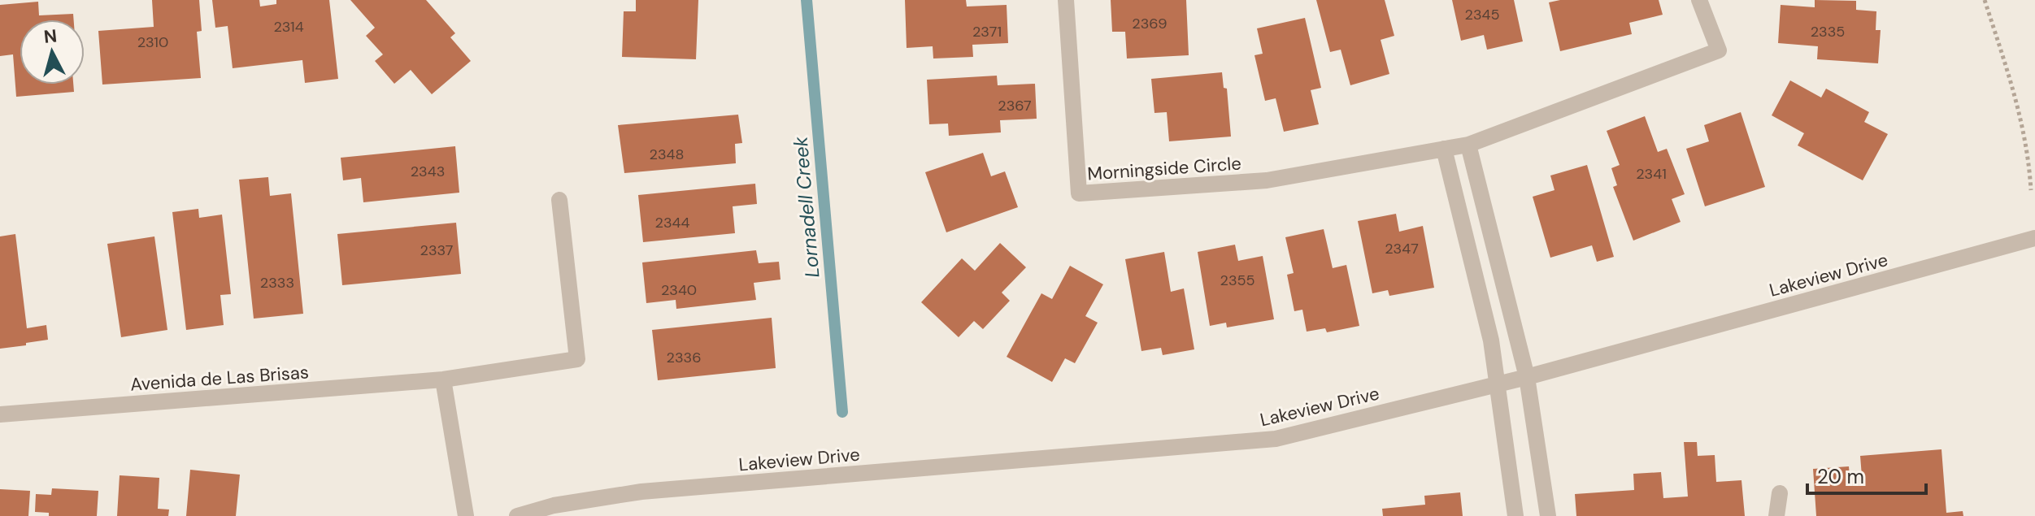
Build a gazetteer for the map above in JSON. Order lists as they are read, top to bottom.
{
  "streets": {
    "street": ["Morningside Circle", "Lakeview Drive", "Avenida de Las Brisas"]
  },
  "water": ["Lornadell Creek"],
  "house_numbers": [
    "2345",
    "2369",
    "2314",
    "2371",
    "2335",
    "2310",
    "2367",
    "2348",
    "2343",
    "2341",
    "2344",
    "2347",
    "2337",
    "2355",
    "2333",
    "2340",
    "2336"
  ],
  "scale_bar": "20 m",
  "north": "top"
}
